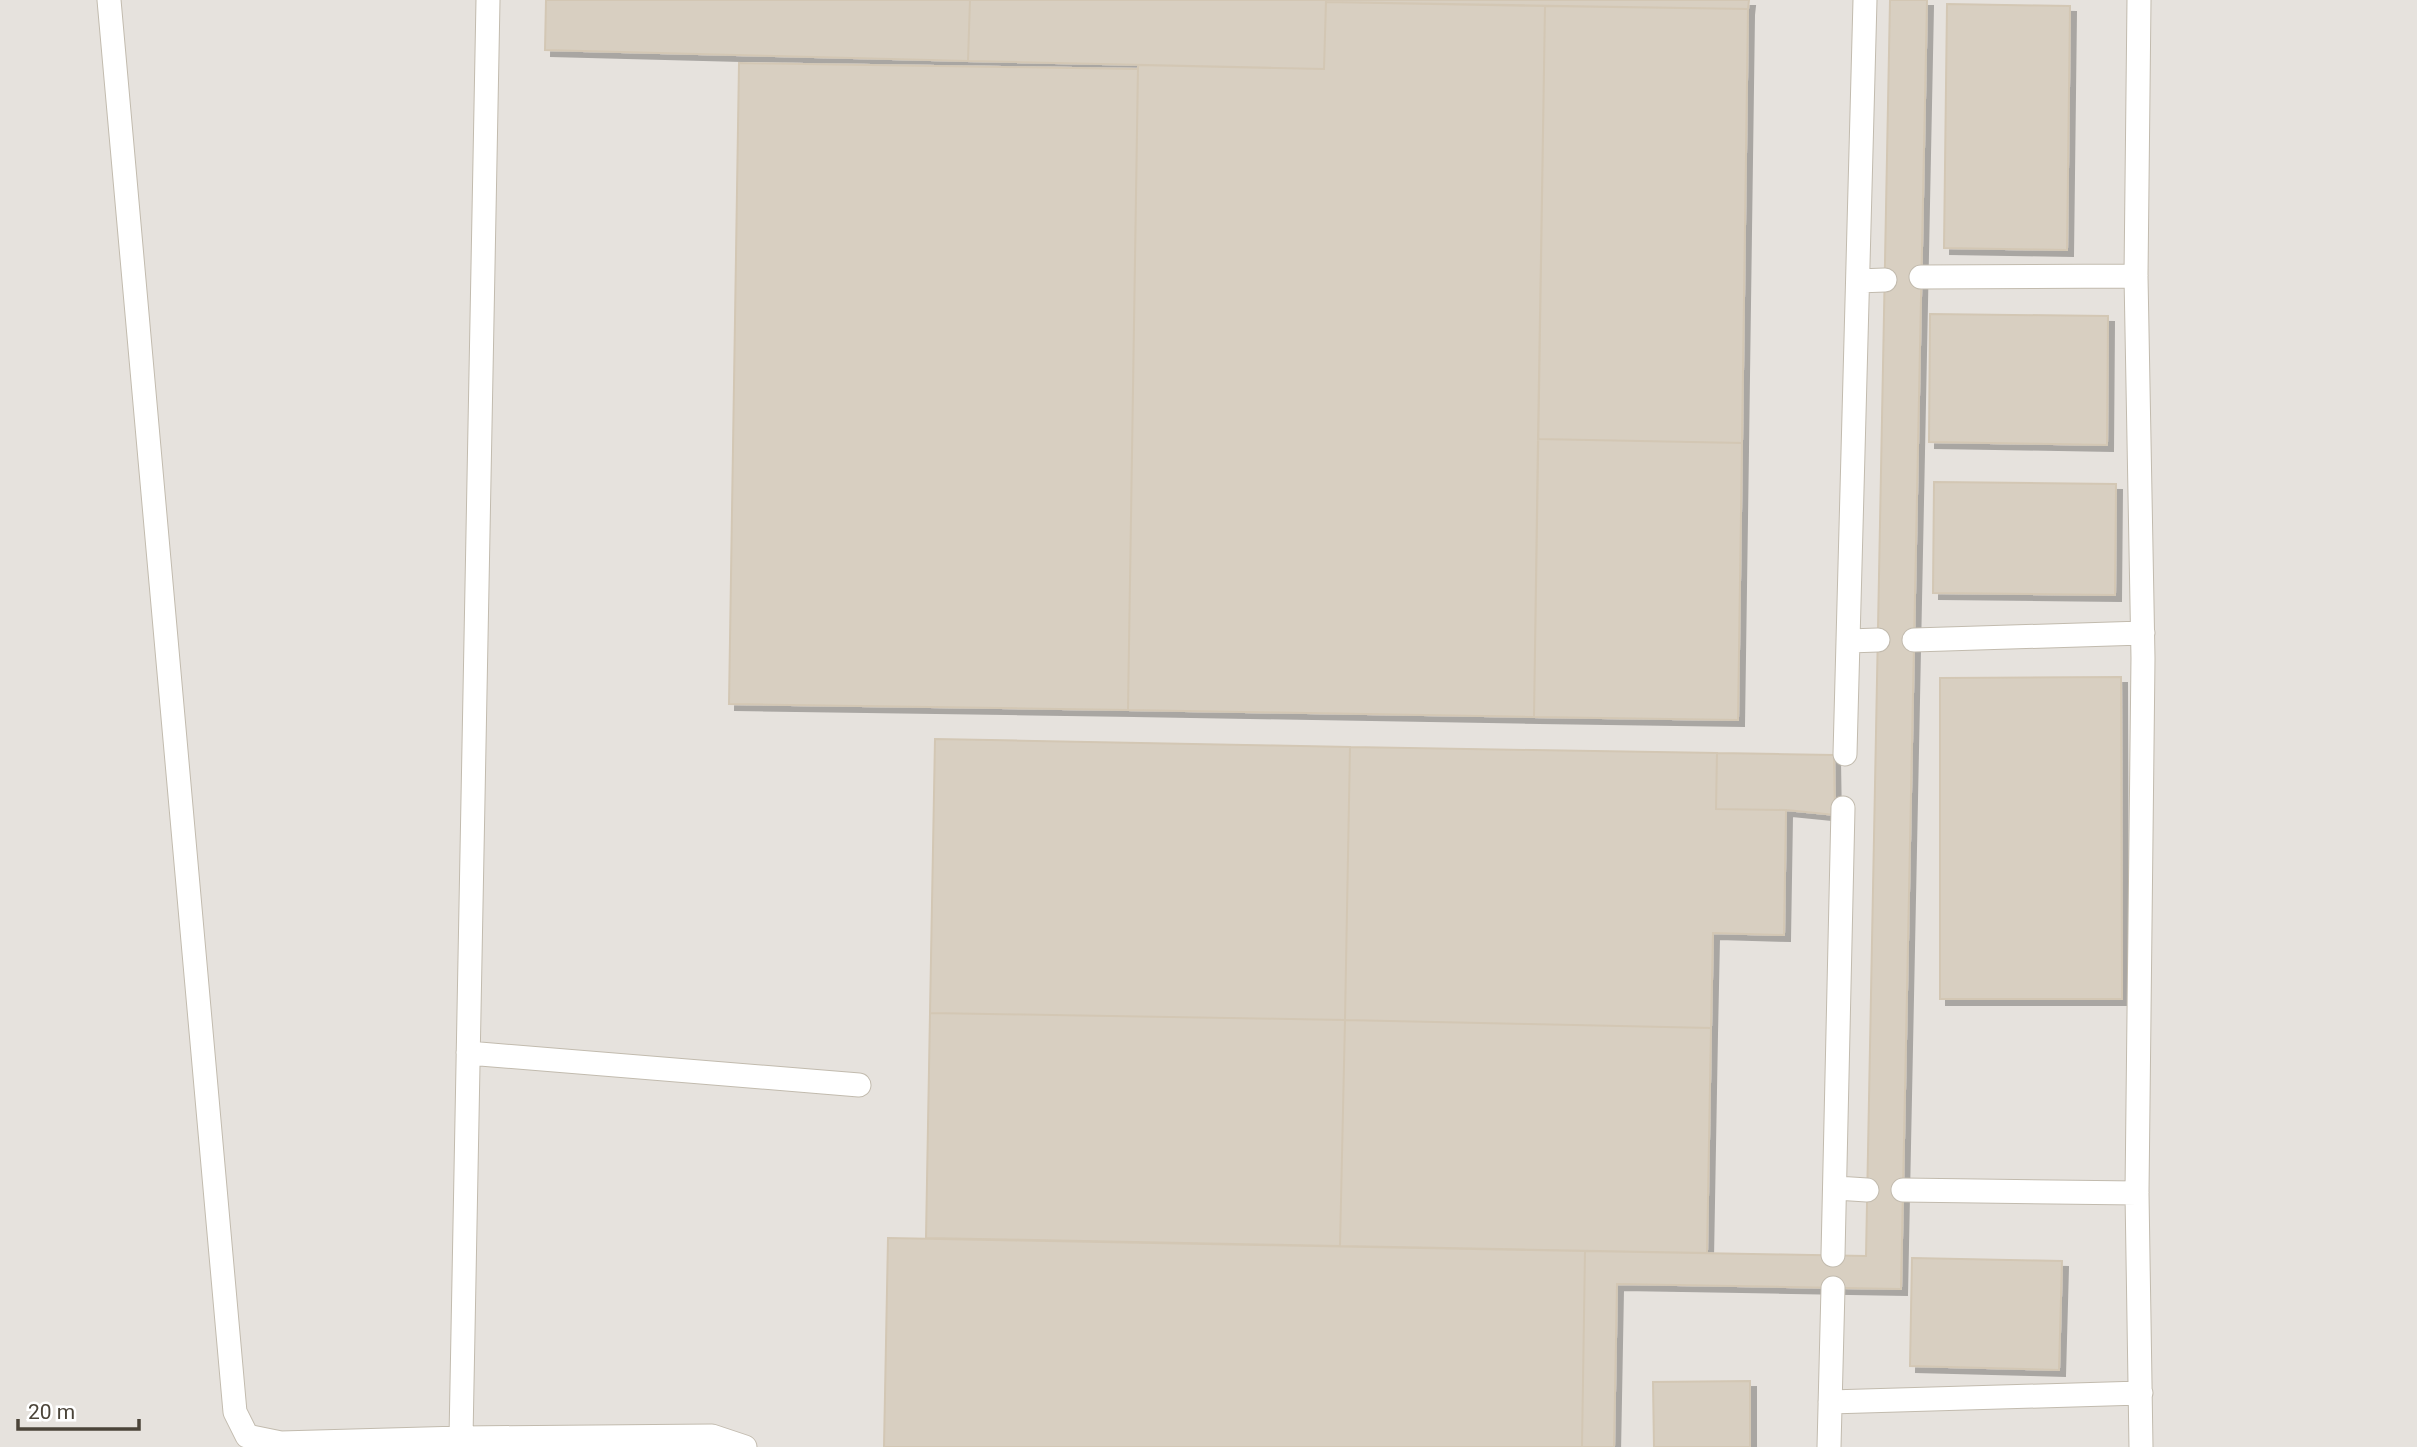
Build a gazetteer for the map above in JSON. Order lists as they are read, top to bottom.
{
  "scale_bar": "20 m"
}
